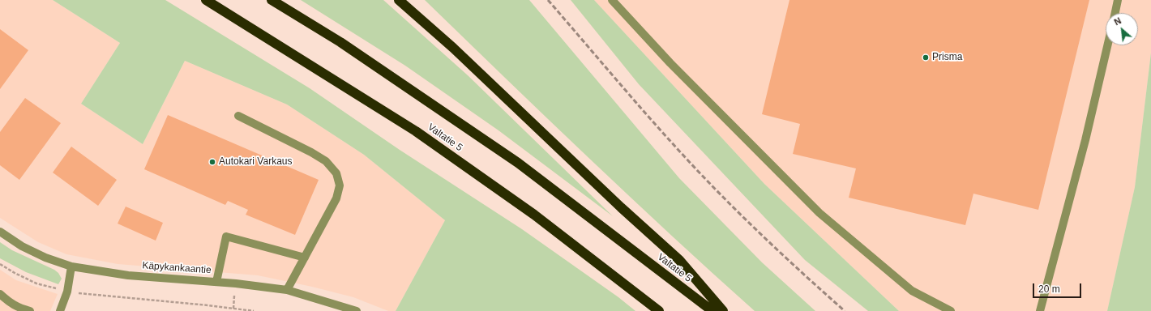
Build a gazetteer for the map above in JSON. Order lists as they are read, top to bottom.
{
  "streets": {
    "highway": ["Valtatie 5"],
    "street": ["Käpykankaantie"]
  },
  "places": ["Prisma", "Autokari Varkaus"],
  "scale_bar": "20 m",
  "north": "top left"
}
